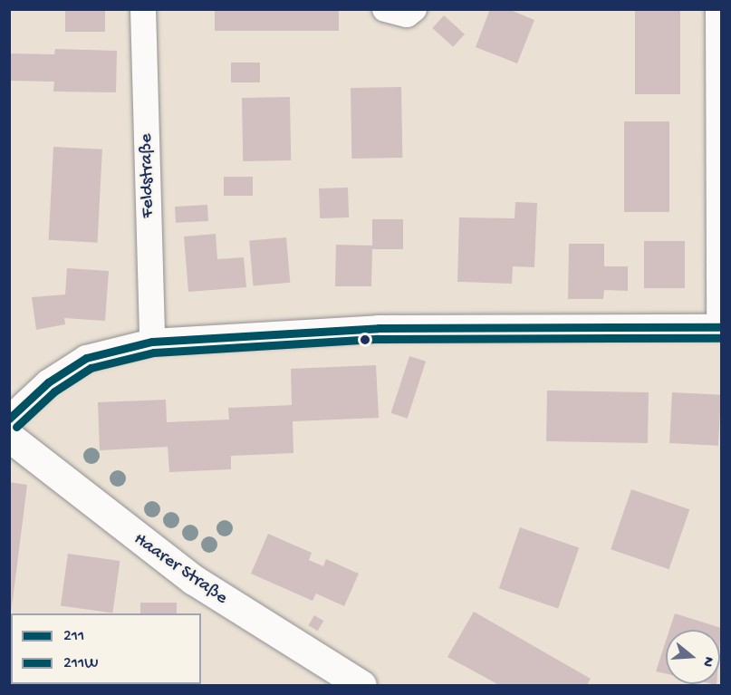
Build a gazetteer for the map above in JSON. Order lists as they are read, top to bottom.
{
  "streets": {
    "main road": ["Haarer Straße"],
    "street": ["Feldstraße"]
  },
  "lines": ["transit line 211", "transit line 211W"],
  "legend": ["211", "211W"],
  "north": "right"
}
